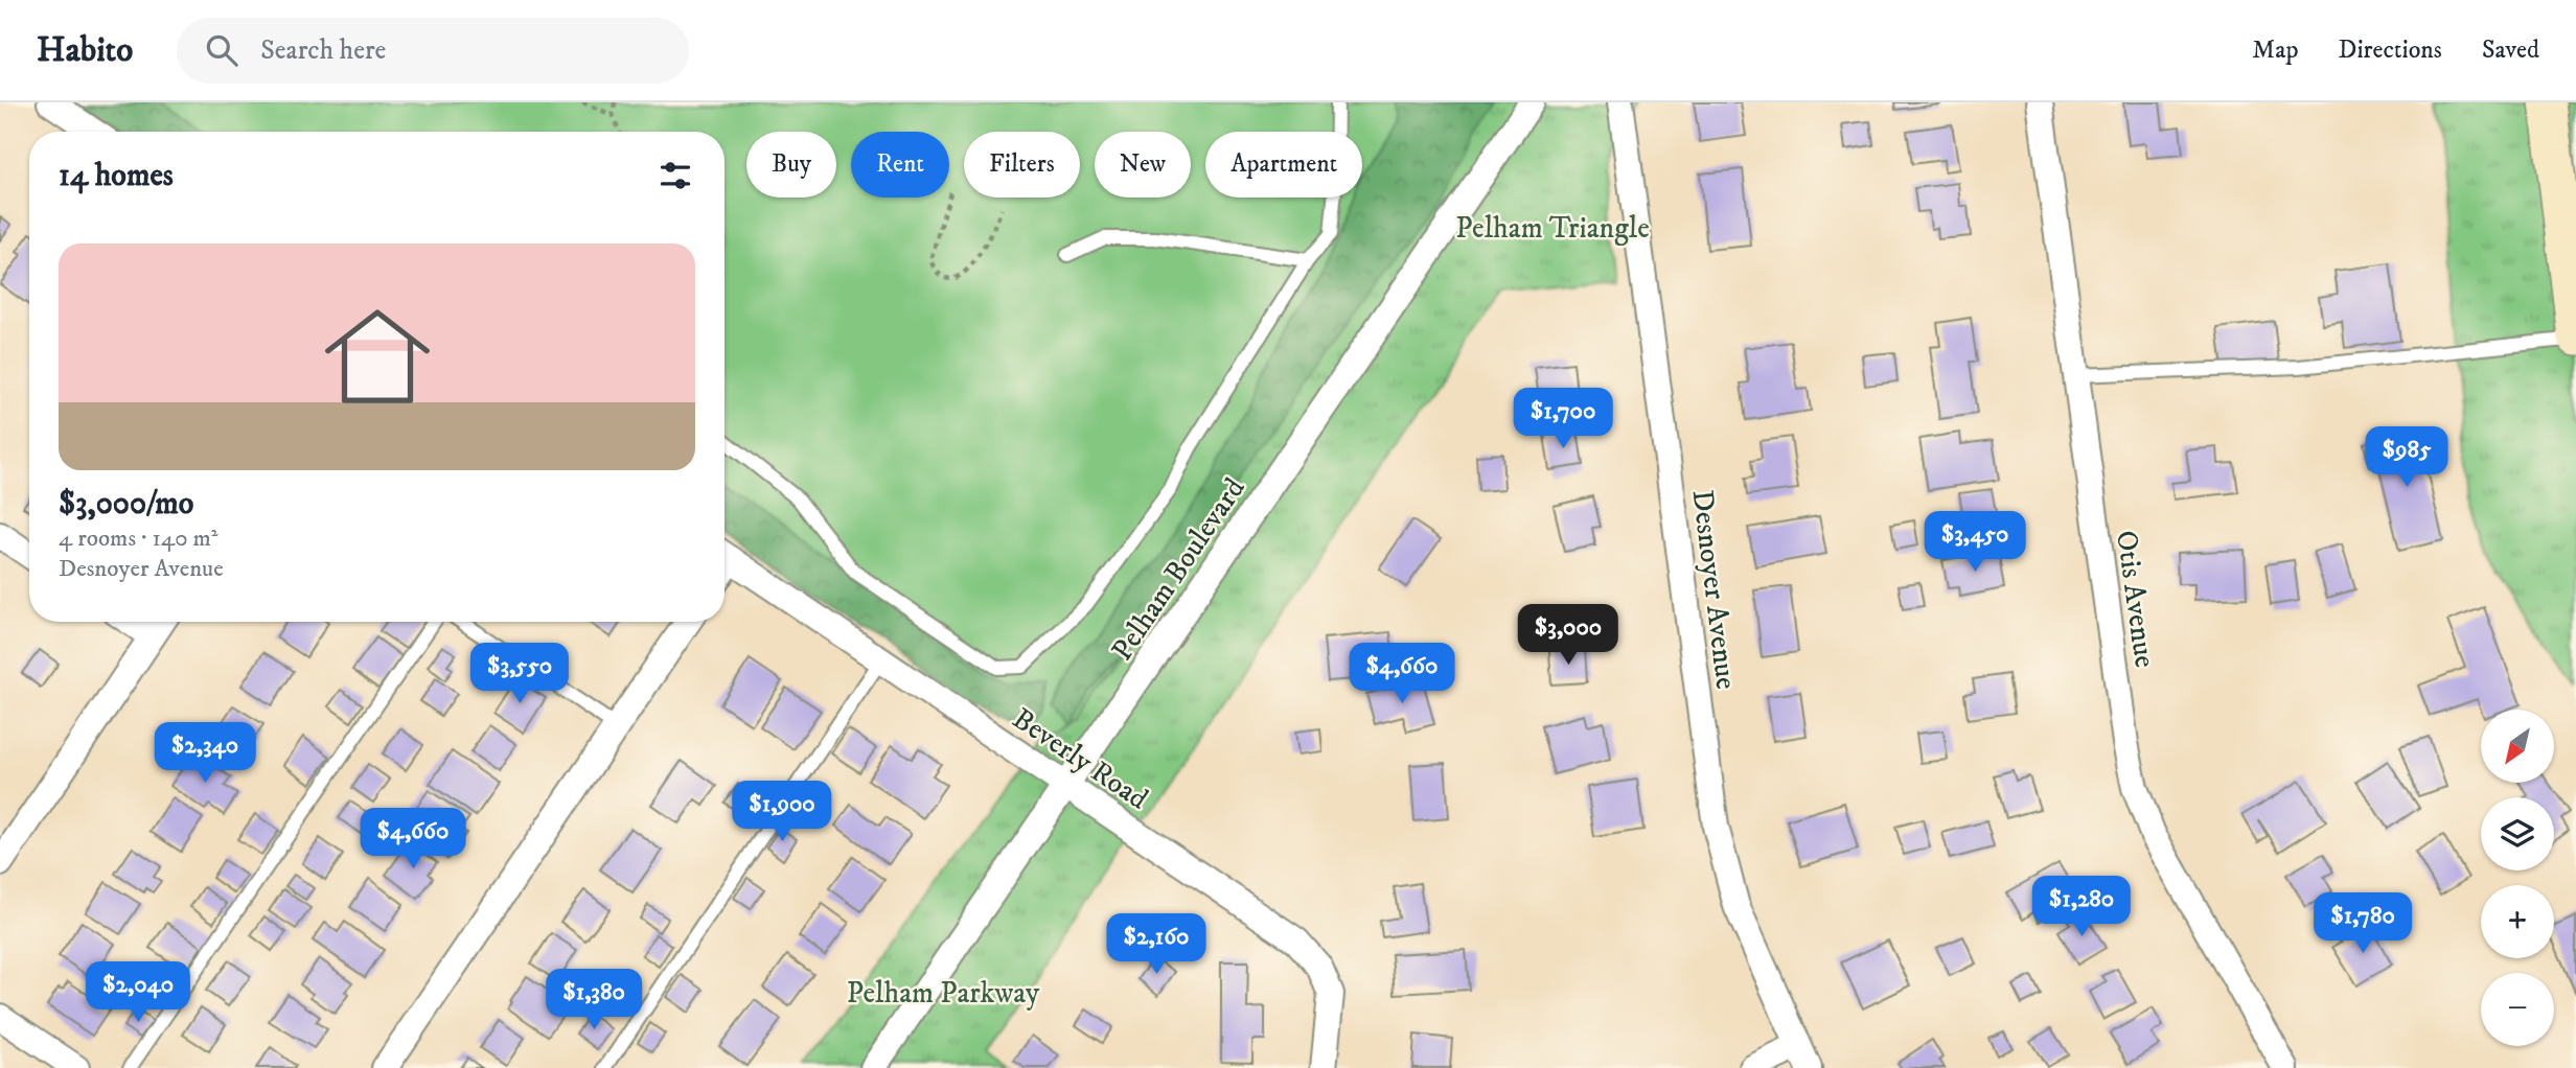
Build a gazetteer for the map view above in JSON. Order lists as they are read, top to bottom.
{
  "streets": {
    "street": [
      "Pelham Boulevard",
      "Desnoyer Avenue",
      "Otis Avenue",
      "Beverly Road"
    ]
  },
  "crossings": [
    ["Pelham Boulevard", "Beverly Road"]
  ],
  "parks": ["Pelham Triangle", "Pelham Parkway"],
  "north": "bottom left",
  "page": {
    "header": "Habito",
    "search": "Search here",
    "nav": ["Map", "Directions", "Saved"],
    "chip": [
      "Buy",
      "Rent",
      "Filters",
      "New",
      "Apartment"
    ],
    "heading": "14 homes",
    "list": [
      {
        "name": "$3,000/mo",
        "note": "4 rooms · 140 m² · Desnoyer Avenue"
      }
    ],
    "price": [
      "$1,700",
      "$985",
      "$3,450",
      "$3,000",
      "$3,550",
      "$4,660",
      "$2,340",
      "$1,900",
      "$4,660",
      "$1,280",
      "$1,780",
      "$2,160",
      "$2,040",
      "$1,380"
    ],
    "map_buttons": ["+", "−"]
  }
}
